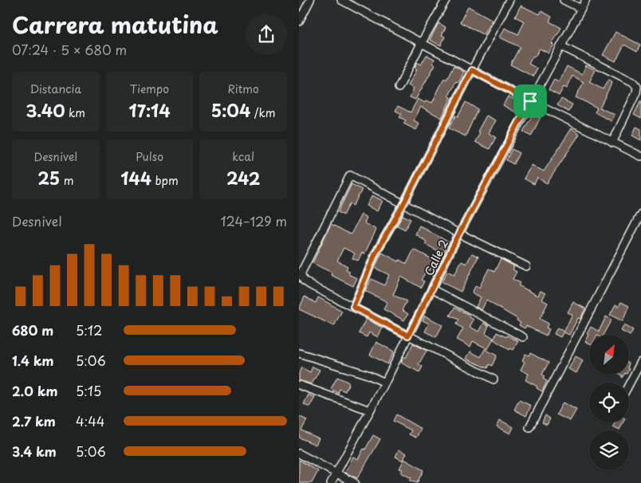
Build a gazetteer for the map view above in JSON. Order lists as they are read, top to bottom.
{
  "streets": {
    "street": ["Calle 2"]
  },
  "north": "top right",
  "page": {
    "heading": ["Carrera matutina", "07:24 · 5 × 680 m"],
    "stats": [
      ["Distancia", "3.40 km"],
      ["Tiempo", "17:14"],
      ["Ritmo", "5:04 /km"],
      ["Desnivel", "25 m"],
      ["Pulso", "144 bpm"],
      ["kcal", "242"]
    ],
    "chart": ["Desnivel", "124–129 m"],
    "list": [
      {
        "name": "680 m",
        "note": "5:12"
      },
      {
        "name": "1.4 km",
        "note": "5:06"
      },
      {
        "name": "2.0 km",
        "note": "5:15"
      },
      {
        "name": "2.7 km",
        "note": "4:44"
      },
      {
        "name": "3.4 km",
        "note": "5:06"
      }
    ]
  }
}
